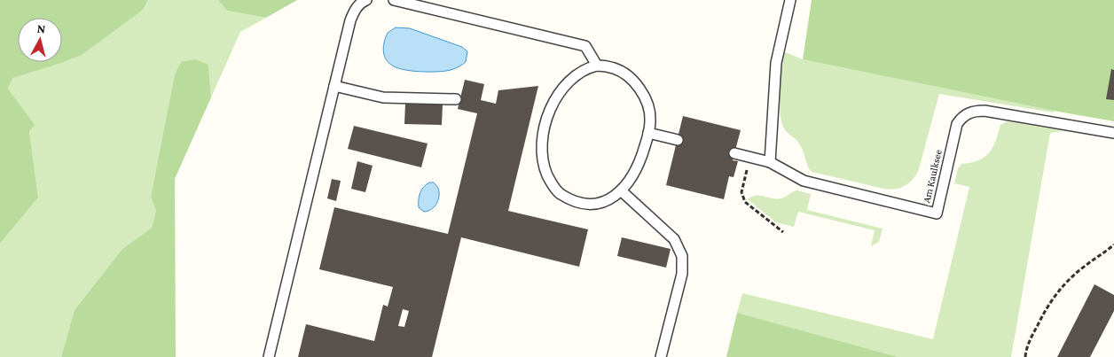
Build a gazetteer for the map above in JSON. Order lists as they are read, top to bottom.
{
  "streets": {
    "lane": ["Am Kaulksee"]
  },
  "north": "top"
}
